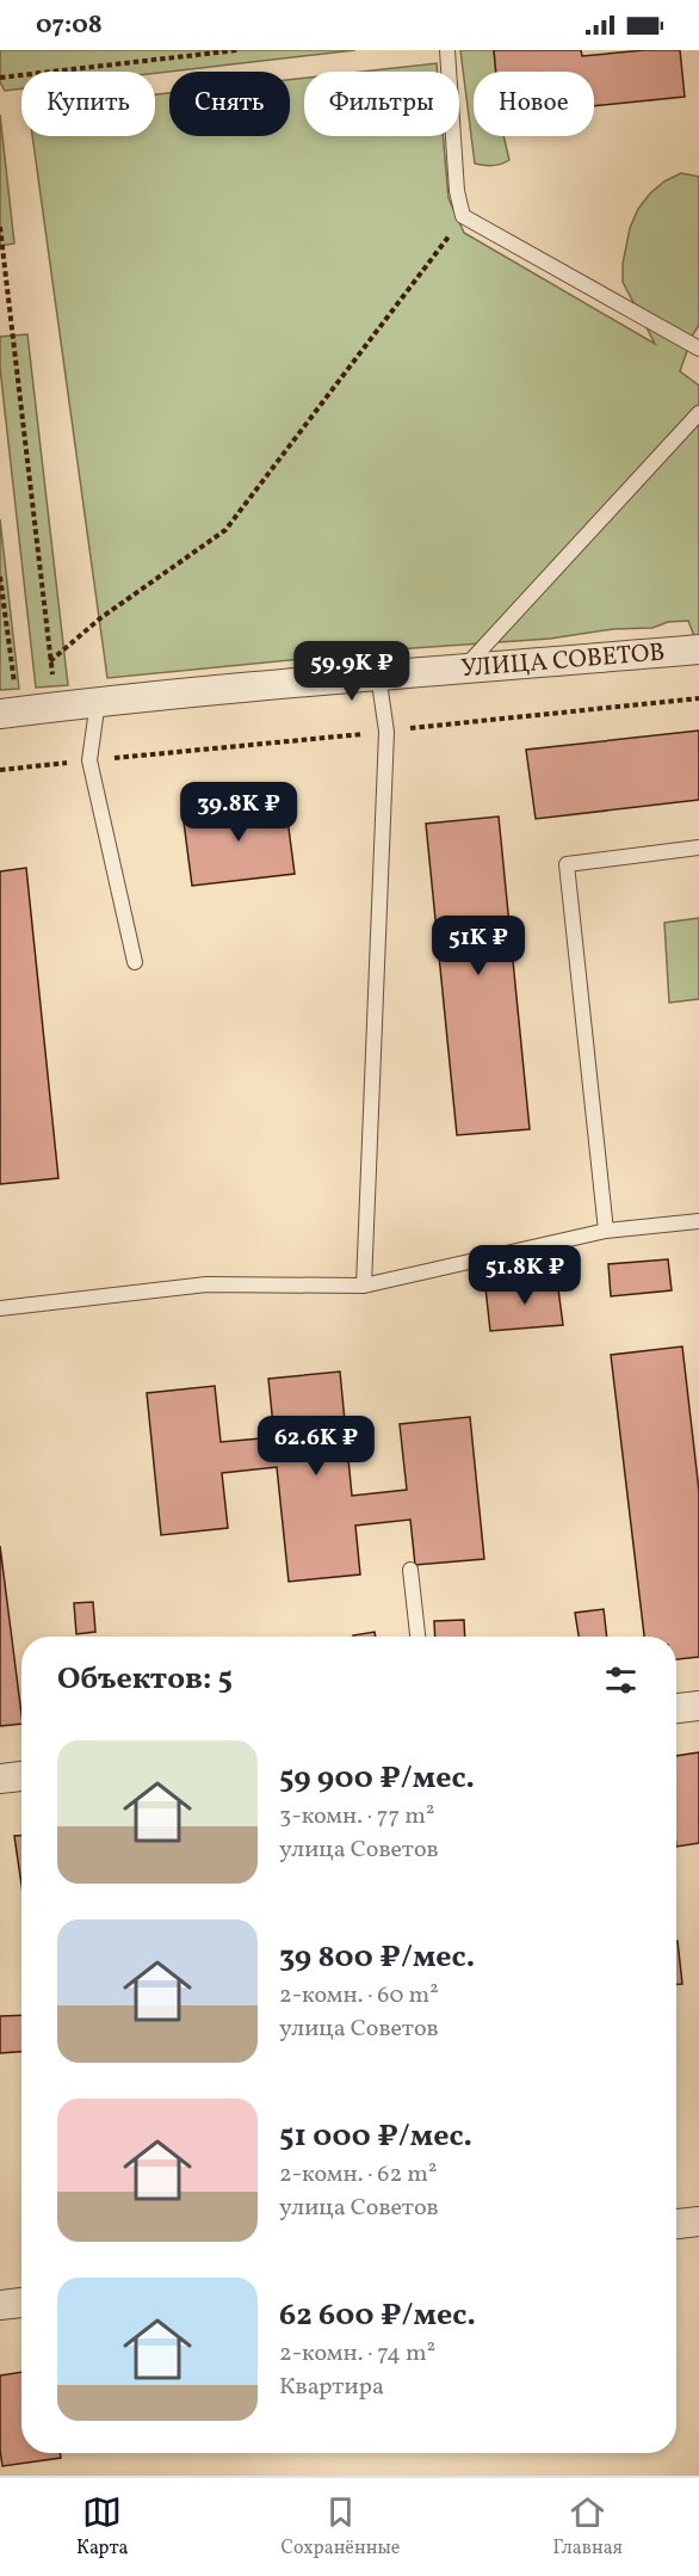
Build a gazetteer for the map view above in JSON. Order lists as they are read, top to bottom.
{
  "streets": {
    "street": ["УЛИЦА СОВЕТОВ"]
  },
  "page": {
    "status": "07:08",
    "chip": [
      "Купить",
      "Снять",
      "Фильтры",
      "Новое"
    ],
    "price": [
      "59.9K ₽",
      "39.8K ₽",
      "51K ₽",
      "51.8K ₽",
      "62.6K ₽"
    ],
    "heading": "Объектов: 5",
    "list": [
      {
        "name": "59 900 ₽/мес.",
        "note": "3-комн. · 77 m² · улица Советов"
      },
      {
        "name": "39 800 ₽/мес.",
        "note": "2-комн. · 60 m² · улица Советов"
      },
      {
        "name": "51 000 ₽/мес.",
        "note": "2-комн. · 62 m² · улица Советов"
      },
      {
        "name": "62 600 ₽/мес.",
        "note": "2-комн. · 74 m² · Квартира"
      }
    ],
    "tabs": ["Карта", "Сохранённые", "Главная"]
  }
}
